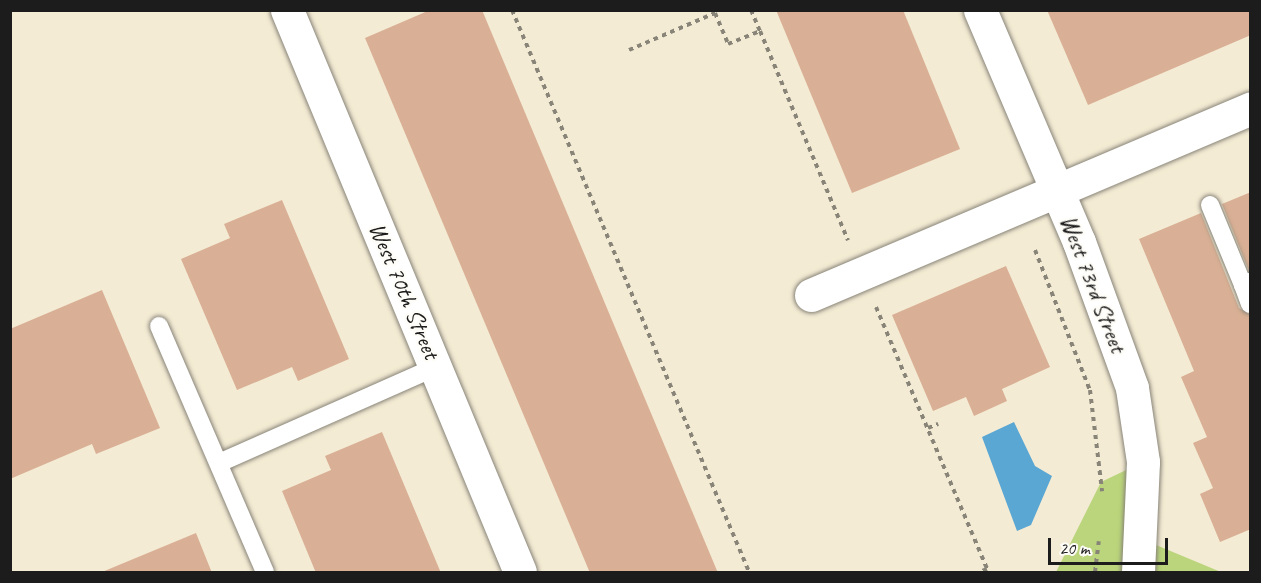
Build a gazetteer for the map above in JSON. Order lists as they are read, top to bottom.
{
  "streets": {
    "street": ["West 73rd Street", "West 70th Street"]
  },
  "scale_bar": "20 m"
}
